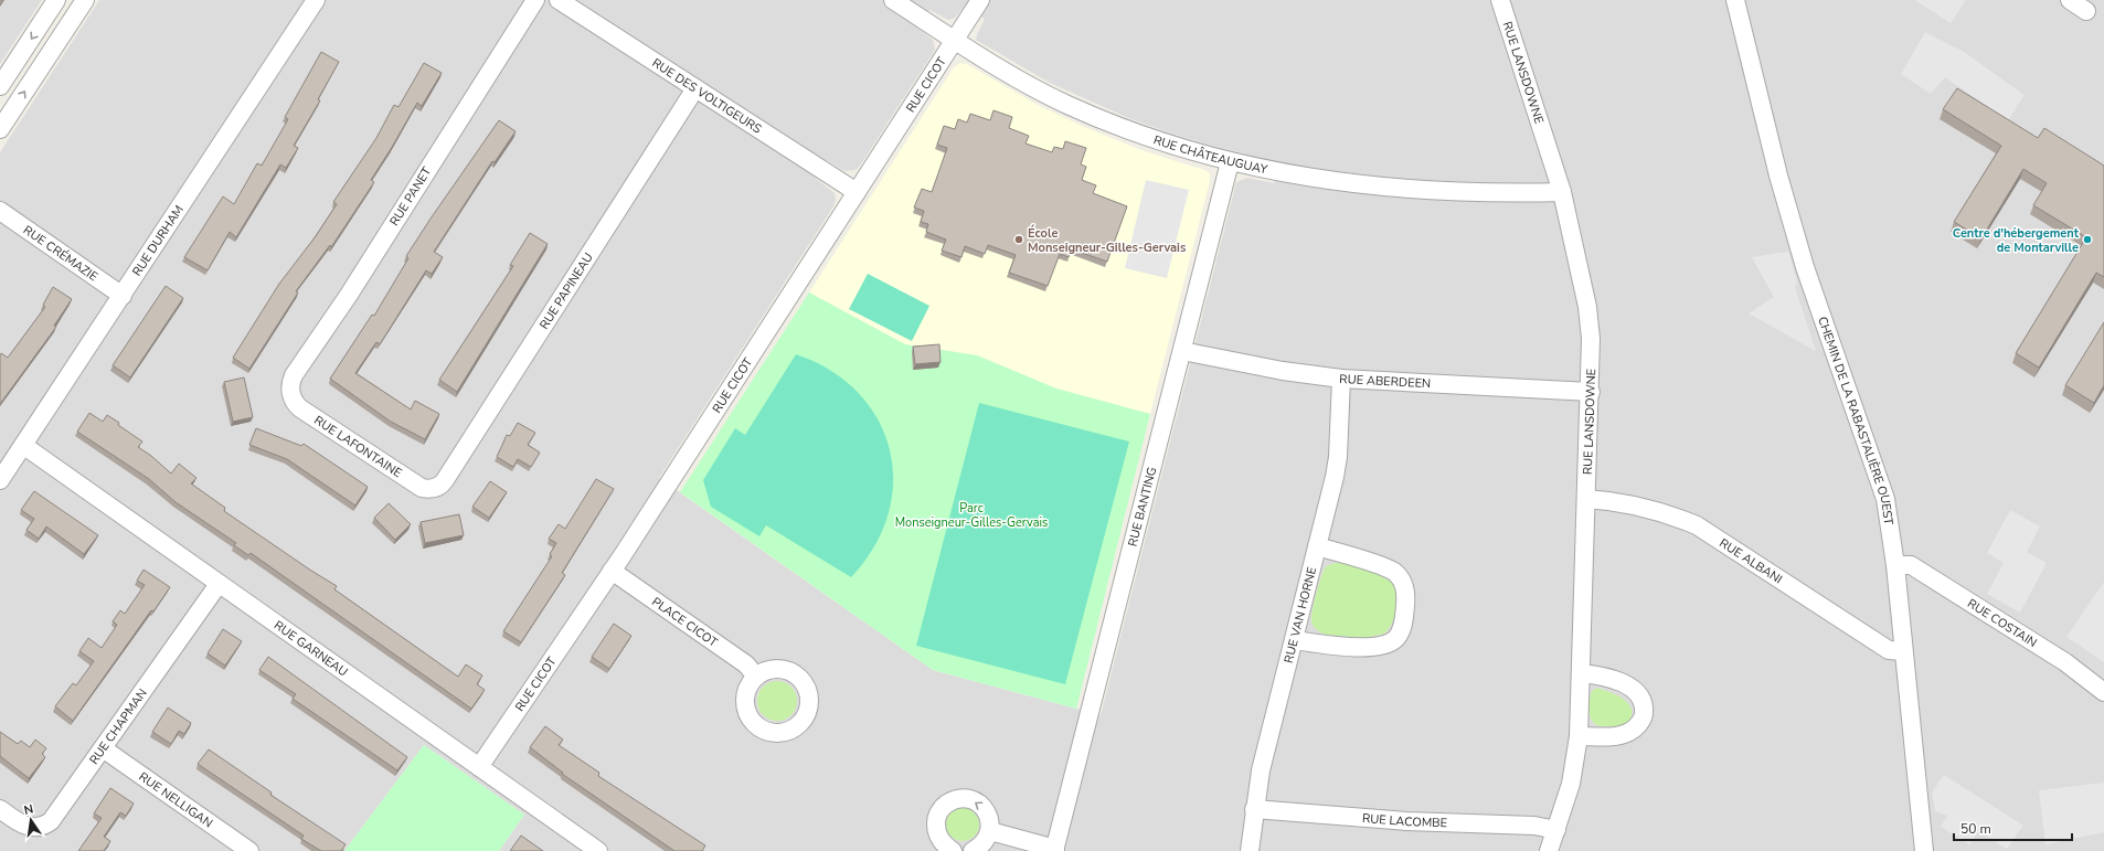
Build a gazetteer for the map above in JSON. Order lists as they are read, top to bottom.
{
  "streets": {
    "street": [
      "RUE LANSDOWNE",
      "RUE CICOT",
      "RUE DES VOLTIGEURS",
      "RUE CHÂTEAUGUAY",
      "RUE PANET",
      "RUE DURHAM",
      "RUE CRÉMAZIE",
      "RUE PAPINEAU",
      "RUE ABERDEEN",
      "CHEMIN DE LA RABASTALIÈRE OUEST",
      "RUE LAFONTAINE",
      "RUE BANTING",
      "RUE ALBANI",
      "RUE VAN HORNE",
      "PLACE CICOT",
      "RUE COSTAIN",
      "RUE GARNEAU",
      "RUE CHAPMAN",
      "RUE NELLIGAN",
      "RUE LACOMBE"
    ]
  },
  "crossings": [
    ["RUE LANSDOWNE", "RUE CHÂTEAUGUAY"],
    ["RUE LANSDOWNE", "RUE ABERDEEN"],
    ["RUE LANSDOWNE", "RUE ALBANI"],
    ["RUE LANSDOWNE", "RUE LACOMBE"],
    ["RUE CICOT", "RUE DES VOLTIGEURS"],
    ["RUE CICOT", "RUE CHÂTEAUGUAY"],
    ["RUE CICOT", "PLACE CICOT"],
    ["RUE CICOT", "RUE GARNEAU"],
    ["RUE DES VOLTIGEURS", "RUE PAPINEAU"],
    ["RUE CHÂTEAUGUAY", "RUE BANTING"],
    ["RUE PANET", "RUE LAFONTAINE"],
    ["RUE DURHAM", "RUE CRÉMAZIE"],
    ["RUE DURHAM", "RUE GARNEAU"],
    ["RUE PAPINEAU", "RUE LAFONTAINE"],
    ["RUE ABERDEEN", "RUE BANTING"],
    ["RUE ABERDEEN", "RUE VAN HORNE"],
    ["CHEMIN DE LA RABASTALIÈRE OUEST", "RUE ALBANI"],
    ["CHEMIN DE LA RABASTALIÈRE OUEST", "RUE COSTAIN"],
    ["RUE VAN HORNE", "RUE LACOMBE"],
    ["RUE GARNEAU", "RUE CHAPMAN"],
    ["RUE CHAPMAN", "RUE NELLIGAN"]
  ],
  "parks": ["Parc Monseigneur-Gilles-Gervais"],
  "places": ["École Monseigneur-Gilles-Gervais", "Centre d'hébergement de Montarville"],
  "scale_bar": "50 m",
  "north": "top"
}
